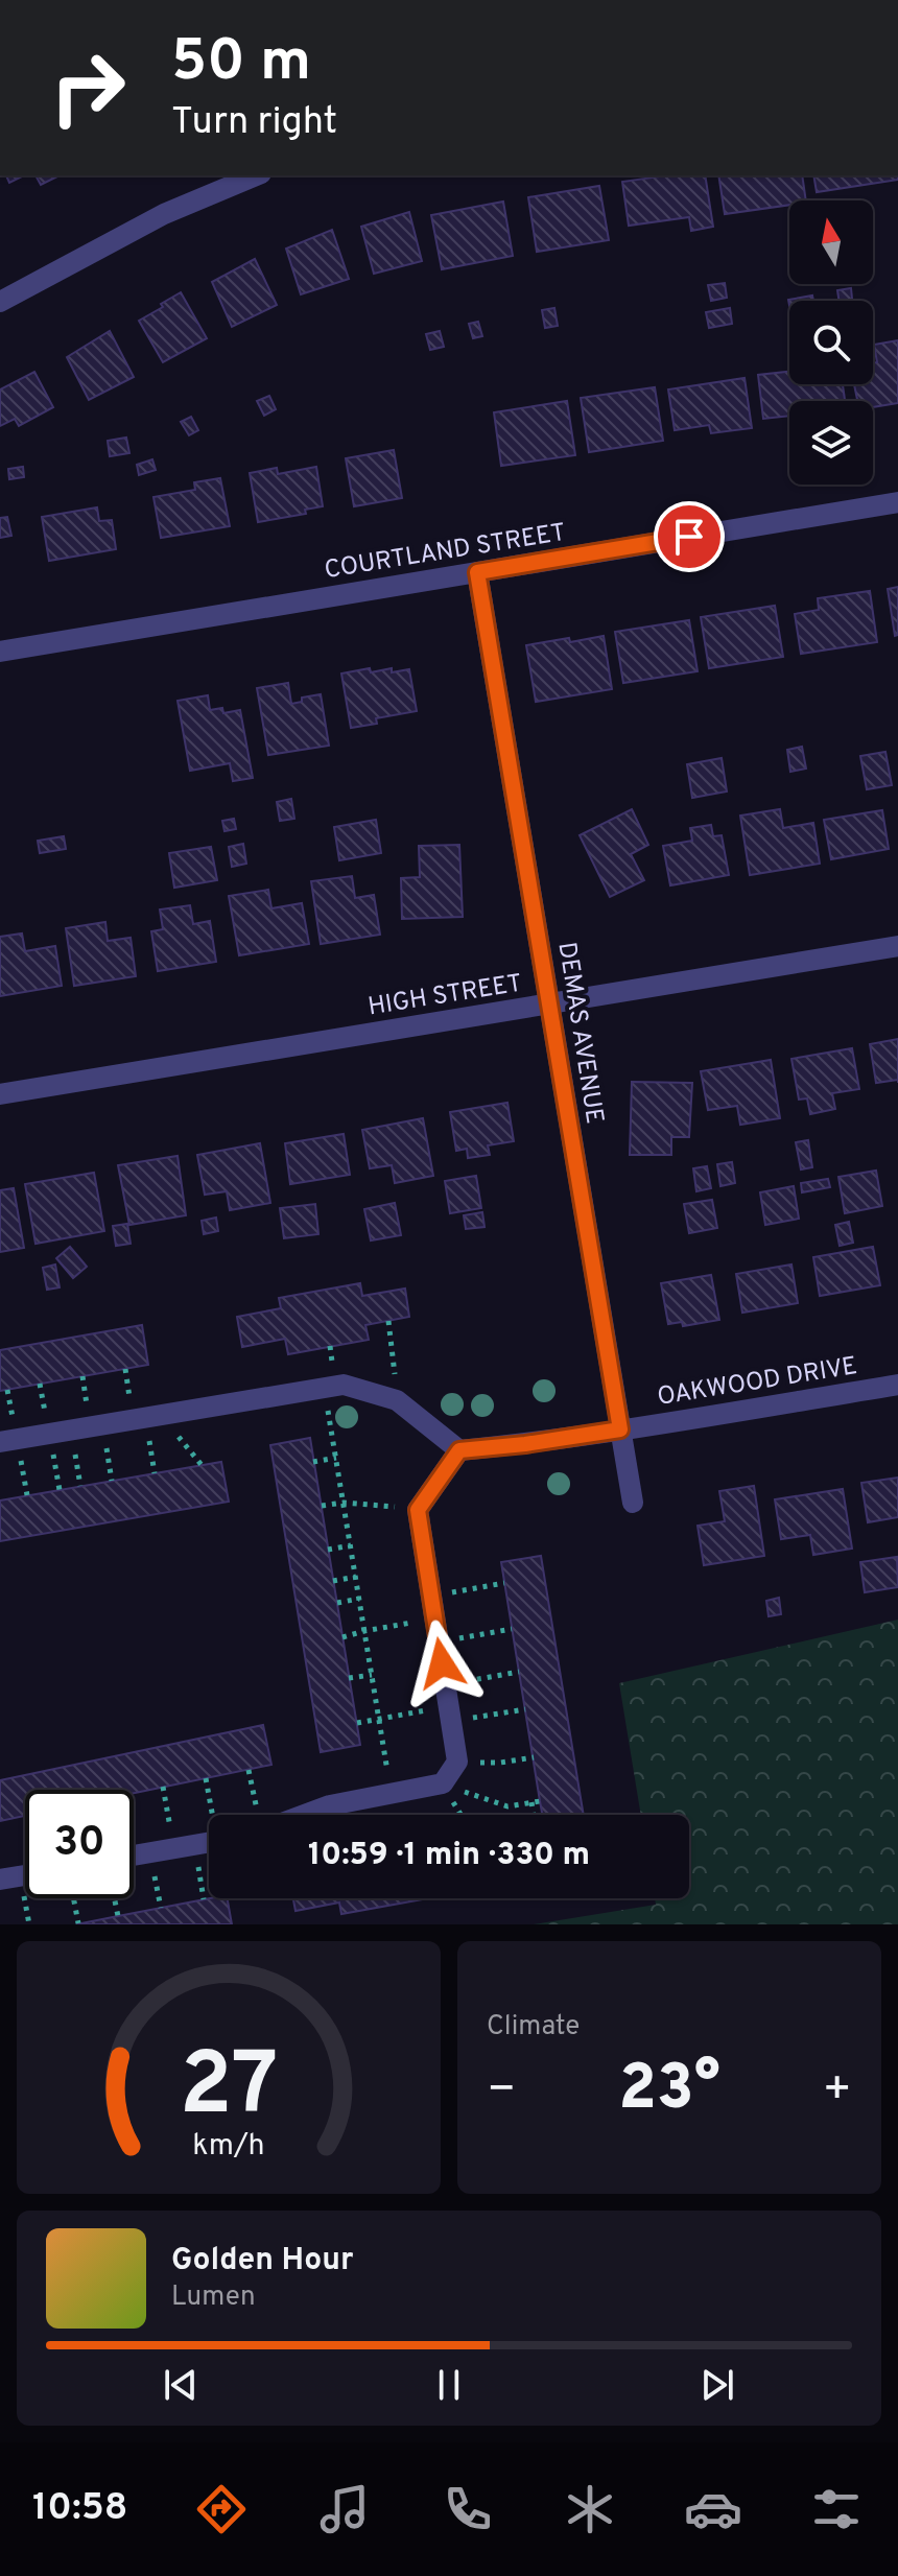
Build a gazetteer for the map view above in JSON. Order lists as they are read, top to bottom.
{
  "streets": {
    "street": [
      "COURTLAND STREET",
      "HIGH STREET",
      "DEMAS AVENUE",
      "OAKWOOD DRIVE"
    ]
  },
  "crossings": [
    ["COURTLAND STREET", "DEMAS AVENUE"],
    ["HIGH STREET", "DEMAS AVENUE"],
    ["DEMAS AVENUE", "OAKWOOD DRIVE"]
  ],
  "north": "top",
  "page": {
    "turn": ["50 m", "Turn right"],
    "limit": "30",
    "trip": "10:59 · 1 min · 330 m",
    "tile": "Climate",
    "heat": ["−", "23°", "+"],
    "song": ["Golden Hour", "Lumen"],
    "tabs": "10:58",
    "gauge": ["27", "km/h"]
  }
}
